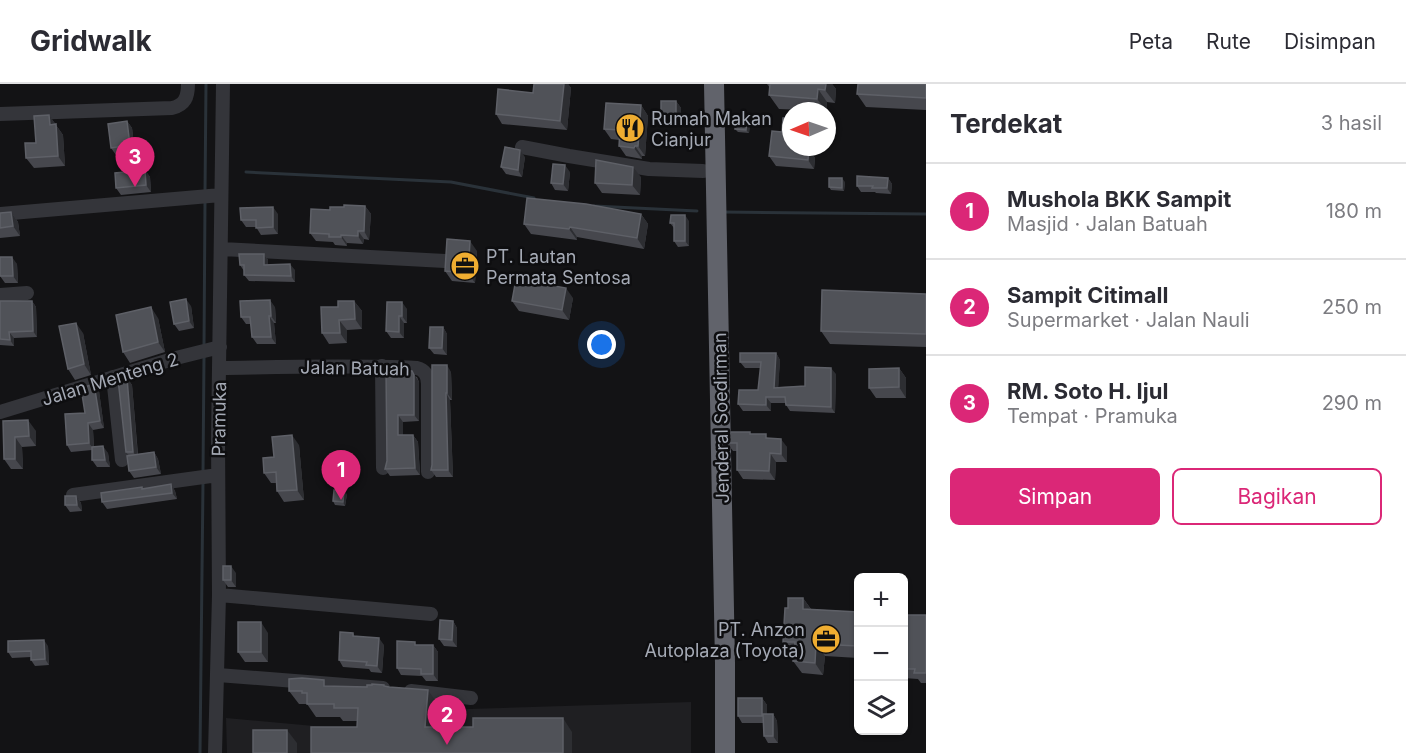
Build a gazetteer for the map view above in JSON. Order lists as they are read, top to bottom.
{
  "streets": {
    "highway": ["Jenderal Soedirman"],
    "street": ["Jalan Batuah", "Jalan Menteng 2", "Pramuka"]
  },
  "crossings": [
    ["Jalan Batuah", "Pramuka"],
    ["Jalan Menteng 2", "Pramuka"]
  ],
  "places": {
    "restaurant": ["Rumah Makan Cianjur"],
    "office": ["PT. Lautan Permata Sentosa", "PT. Anzon Autoplaza (Toyota)"]
  },
  "north": "left",
  "page": {
    "header": "Gridwalk",
    "nav": ["Peta", "Rute", "Disimpan"],
    "heading": ["Terdekat", "3 hasil"],
    "pins": ["3", "1", "2"],
    "list": [
      {
        "mark": "1",
        "name": "Mushola BKK Sampit",
        "note": "Masjid · Jalan Batuah",
        "value": "180 m"
      },
      {
        "mark": "2",
        "name": "Sampit Citimall",
        "note": "Supermarket · Jalan Nauli",
        "value": "250 m"
      },
      {
        "mark": "3",
        "name": "RM. Soto H. Ijul",
        "note": "Tempat · Pramuka",
        "value": "290 m"
      }
    ],
    "buttons": ["Simpan", "Bagikan"],
    "map_buttons": ["+", "−"]
  }
}
